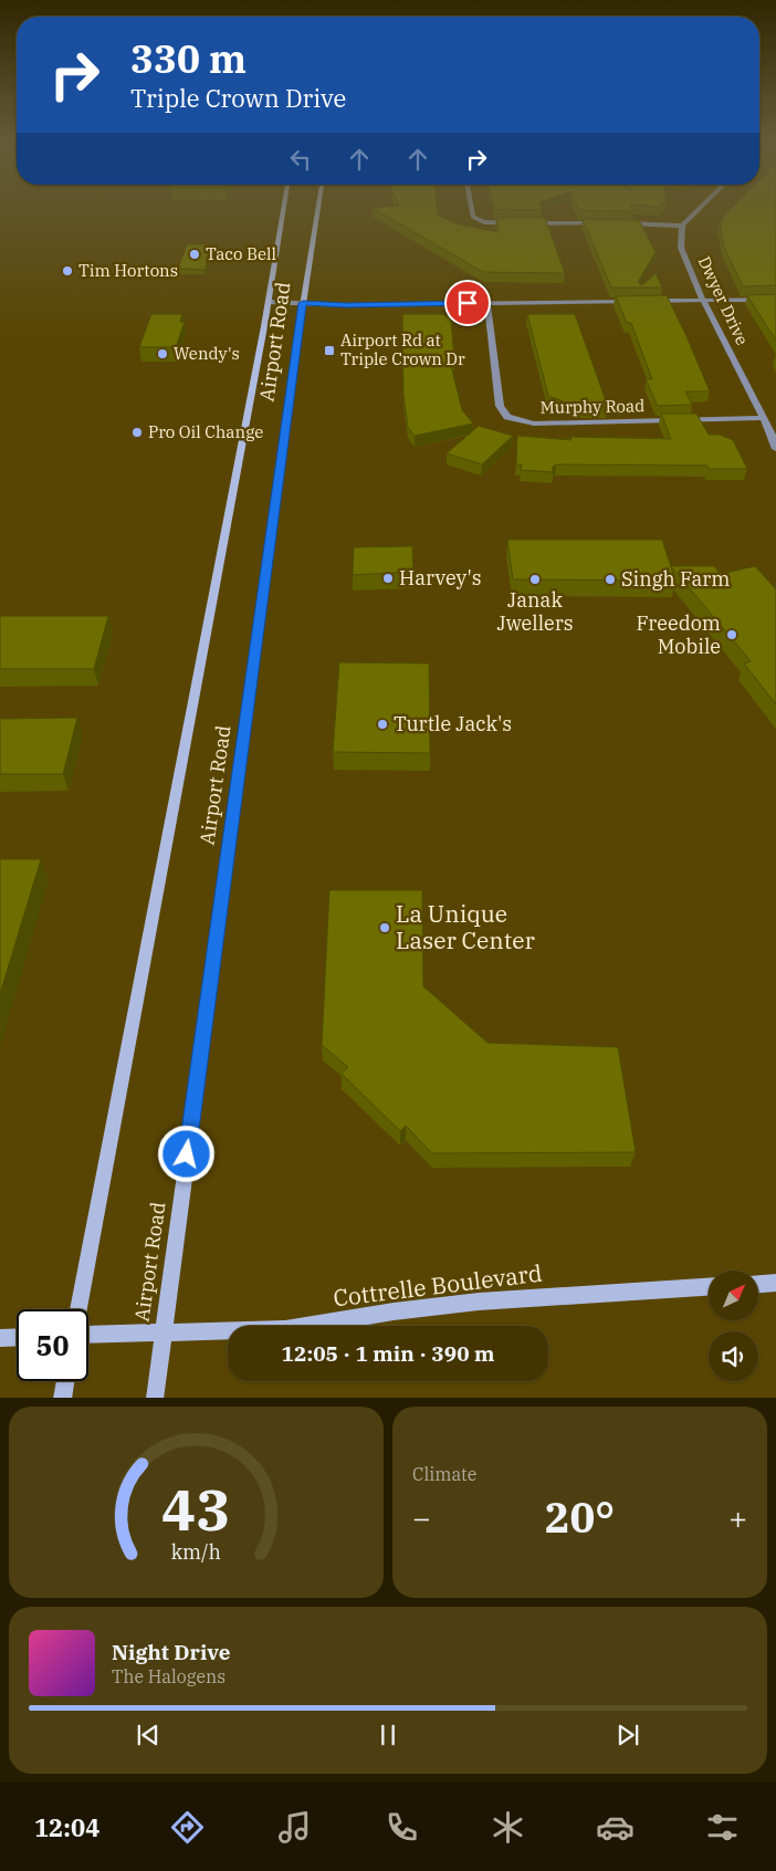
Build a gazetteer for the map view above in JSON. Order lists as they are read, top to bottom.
{
  "streets": {
    "main road": ["Airport Road", "Cottrelle Boulevard"],
    "street": ["Dwyer Drive", "Murphy Road"]
  },
  "crossings": [
    ["Dwyer Drive", "Murphy Road"],
    ["Airport Road", "Cottrelle Boulevard"]
  ],
  "places": {
    "other": [
      "Taco Bell",
      "Tim Hortons",
      "Wendy's",
      "Pro Oil Change",
      "Harvey's",
      "Janak Jwellers",
      "Singh Farm",
      "Freedom Mobile",
      "Turtle Jack's",
      "La Unique Laser Center"
    ],
    "transit": ["Airport Rd at Triple Crown Dr"]
  },
  "north": "top right",
  "page": {
    "turn": ["330 m", "Triple Crown Drive"],
    "limit": "50",
    "trip": "12:05 · 1 min · 390 m",
    "tile": "Climate",
    "heat": ["−", "20°", "+"],
    "song": ["Night Drive", "The Halogens"],
    "tabs": "12:04",
    "gauge": ["43", "km/h"]
  }
}
